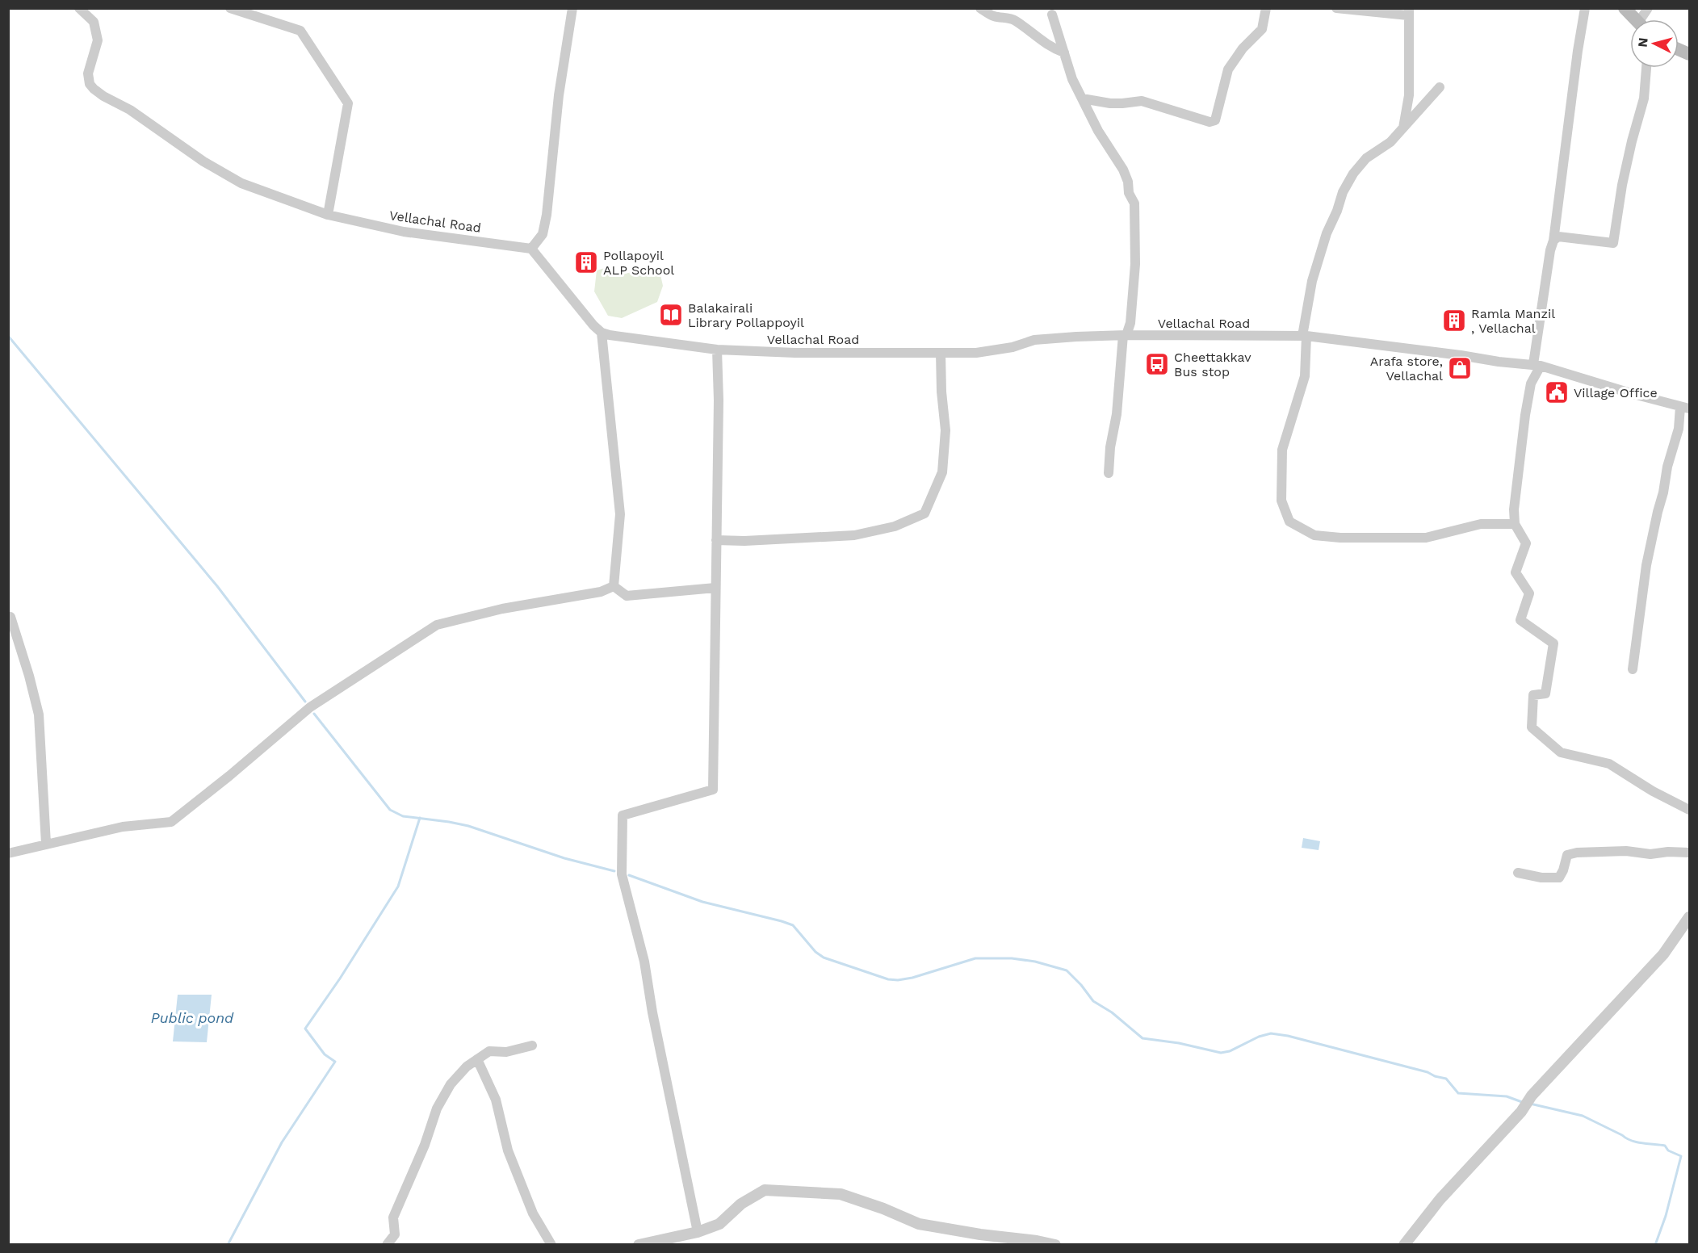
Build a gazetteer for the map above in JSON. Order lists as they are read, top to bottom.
{
  "streets": {
    "street": ["Vellachal Road"]
  },
  "water": ["Public pond"],
  "places": {
    "building": ["Pollapoyil ALP School", "Ramla Manzil , Vellachal"],
    "library": ["Balakairali Library Pollappoyil"],
    "bus stop": ["Cheettakkav Bus stop"],
    "shop": ["Arafa store, Vellachal"],
    "public building": ["Village Office"]
  },
  "north": "left"
}
